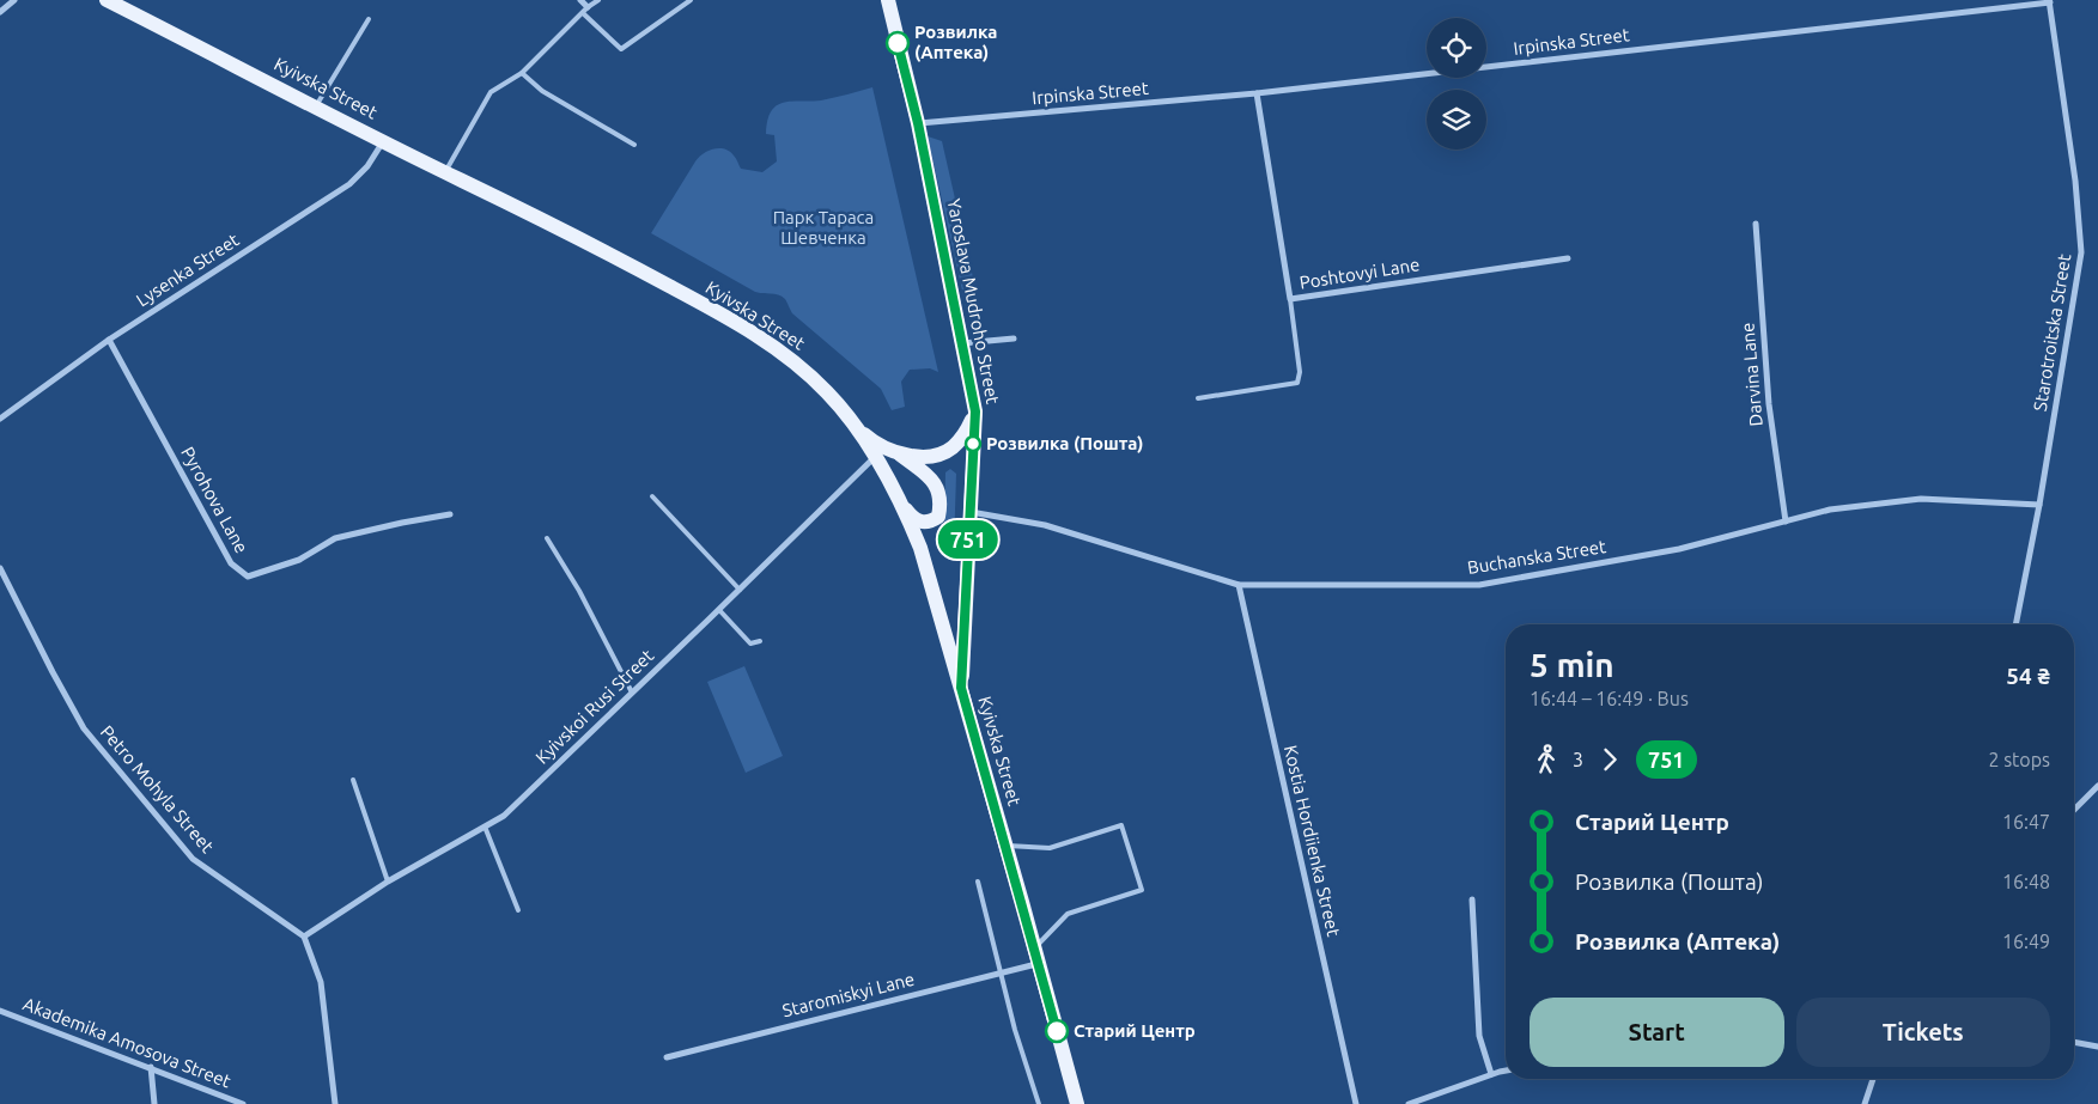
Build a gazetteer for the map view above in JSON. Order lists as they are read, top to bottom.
{
  "streets": {
    "main road": ["Kyivska Street", "Yaroslava Mudroho Street"],
    "street": [
      "Irpinska Street",
      "Lysenka Street",
      "Poshtovyi Lane",
      "Starotroitska Street",
      "Darvina Lane",
      "Pyrohova Lane",
      "Buchanska Street",
      "Kyivskoi Rusi Street",
      "Petro Mohyla Street",
      "Kostia Hordiienka Street",
      "Staromiskyi Lane",
      "Akademika Amosova Street"
    ]
  },
  "crossings": [
    ["Irpinska Street", "Poshtovyi Lane"],
    ["Irpinska Street", "Yaroslava Mudroho Street"],
    ["Irpinska Street", "Starotroitska Street"],
    ["Kyivska Street", "Lysenka Street"],
    ["Kyivska Street", "Yaroslava Mudroho Street"],
    ["Kyivska Street", "Kyivskoi Rusi Street"],
    ["Kyivska Street", "Staromiskyi Lane"],
    ["Lysenka Street", "Pyrohova Lane"],
    ["Yaroslava Mudroho Street", "Buchanska Street"],
    ["Starotroitska Street", "Buchanska Street"],
    ["Darvina Lane", "Buchanska Street"],
    ["Buchanska Street", "Kostia Hordiienka Street"],
    ["Kyivskoi Rusi Street", "Petro Mohyla Street"]
  ],
  "parks": ["Парк Тараса Шевченка"],
  "places": ["Розвилка (Аптека)", "Розвилка (Пошта)", "Старий Центр"],
  "lines": ["bus line 751"],
  "page": {
    "on_map": "751",
    "heading": ["5 min", "16:44 – 16:49 · Bus", "54 ₴"],
    "legs": ["3", "751", "2 stops"],
    "list": [
      {
        "name": "Старий Центр",
        "value": "16:47"
      },
      {
        "name": "Розвилка (Пошта)",
        "value": "16:48"
      },
      {
        "name": "Розвилка (Аптека)",
        "value": "16:49"
      }
    ],
    "buttons": ["Start", "Tickets"]
  }
}
